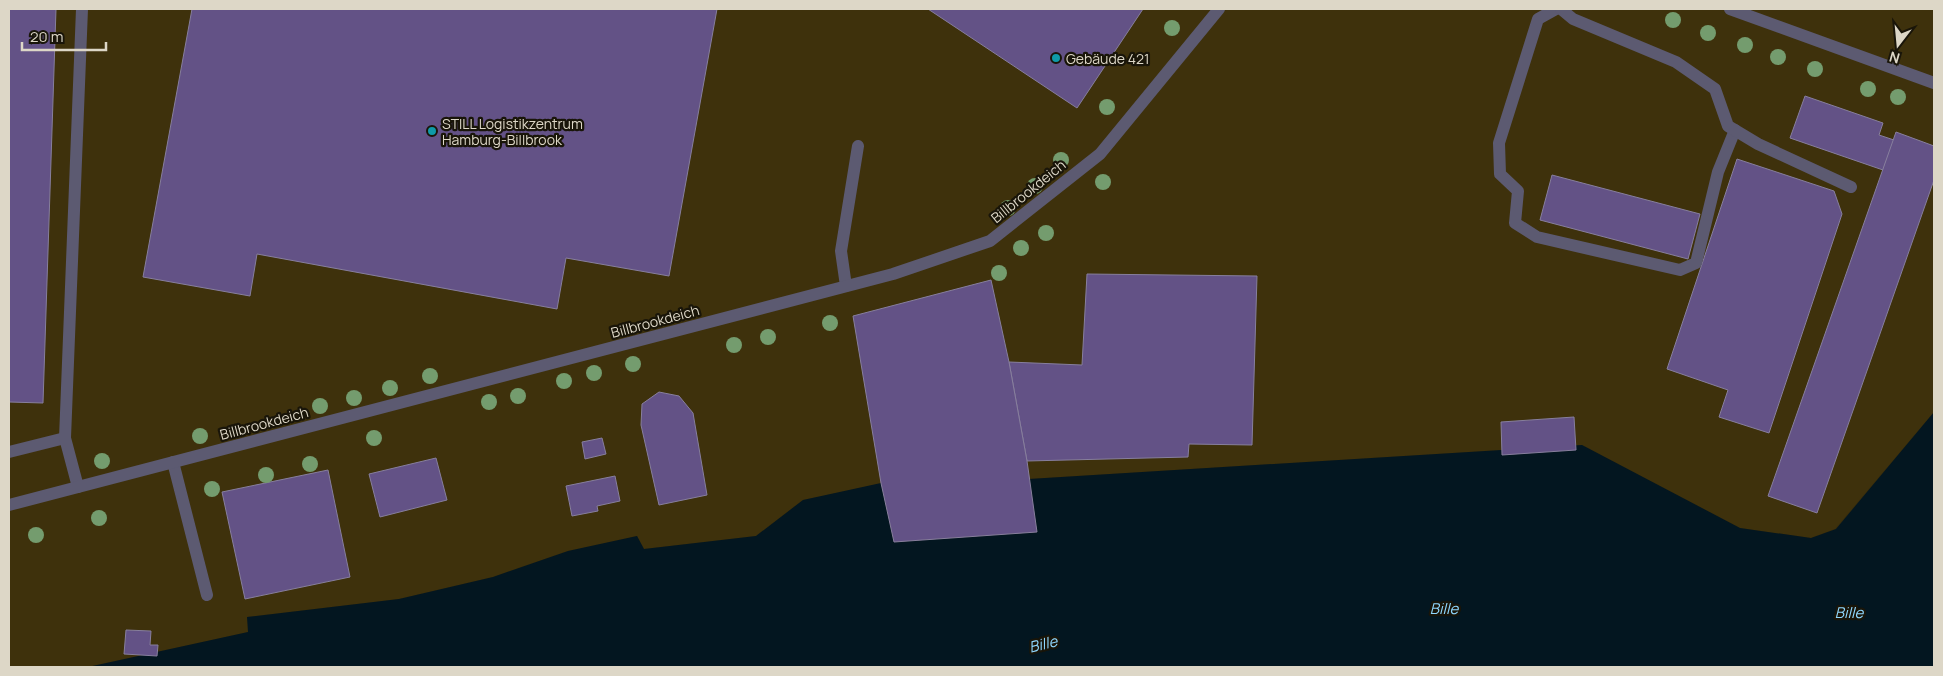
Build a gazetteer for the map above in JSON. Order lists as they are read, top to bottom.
{
  "streets": {
    "street": ["Billbrookdeich"]
  },
  "water": ["Bille"],
  "places": ["Gebäude 421", "STILL Logistikzentrum Hamburg-Billbrook"],
  "scale_bar": "20 m",
  "north": "bottom"
}
